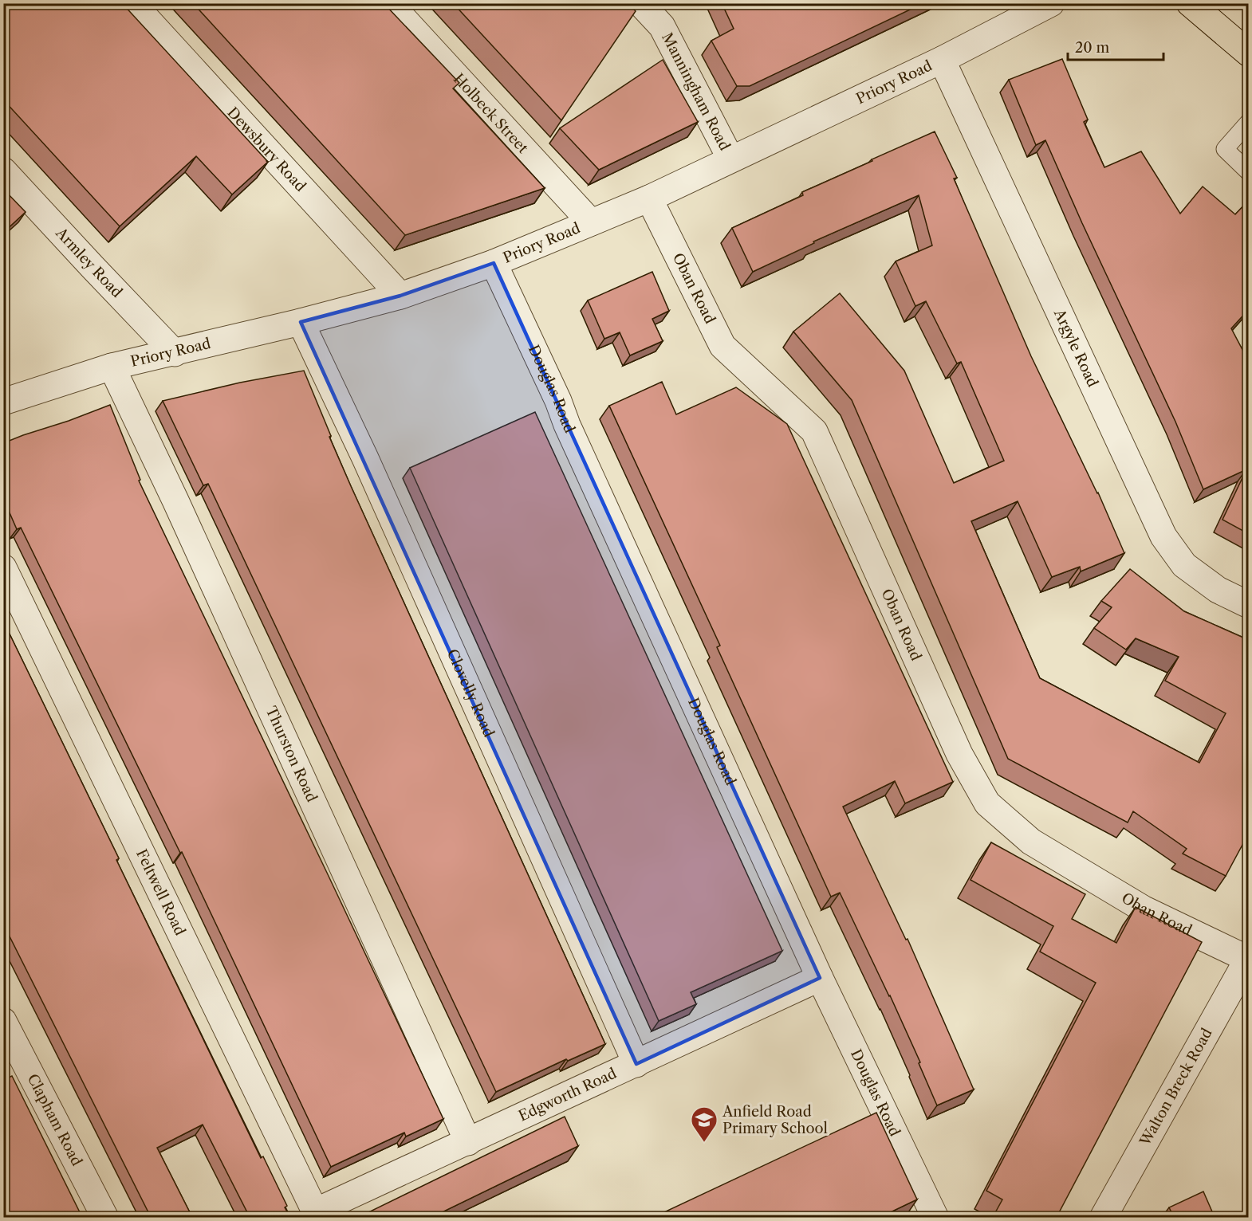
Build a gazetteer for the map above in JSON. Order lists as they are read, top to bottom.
{
  "streets": {
    "street": [
      "Priory Road",
      "Manningham Road",
      "Holbeck Street",
      "Dewsbury Road",
      "Armley Road",
      "Oban Road",
      "Argyle Road",
      "Douglas Road",
      "Clovelly Road",
      "Thurston Road",
      "Feltwell Road",
      "Walton Breck Road",
      "Edgworth Road",
      "Clapham Road"
    ]
  },
  "crossings": [
    ["Priory Road", "Manningham Road"],
    ["Priory Road", "Holbeck Street"],
    ["Priory Road", "Dewsbury Road"],
    ["Priory Road", "Armley Road"],
    ["Priory Road", "Oban Road"],
    ["Priory Road", "Argyle Road"],
    ["Priory Road", "Douglas Road"],
    ["Priory Road", "Clovelly Road"],
    ["Priory Road", "Thurston Road"],
    ["Oban Road", "Walton Breck Road"],
    ["Douglas Road", "Edgworth Road"],
    ["Clovelly Road", "Edgworth Road"],
    ["Thurston Road", "Edgworth Road"],
    ["Feltwell Road", "Edgworth Road"]
  ],
  "places": {
    "school or university": ["Anfield Road Primary School"]
  },
  "scale_bar": "20 m"
}
